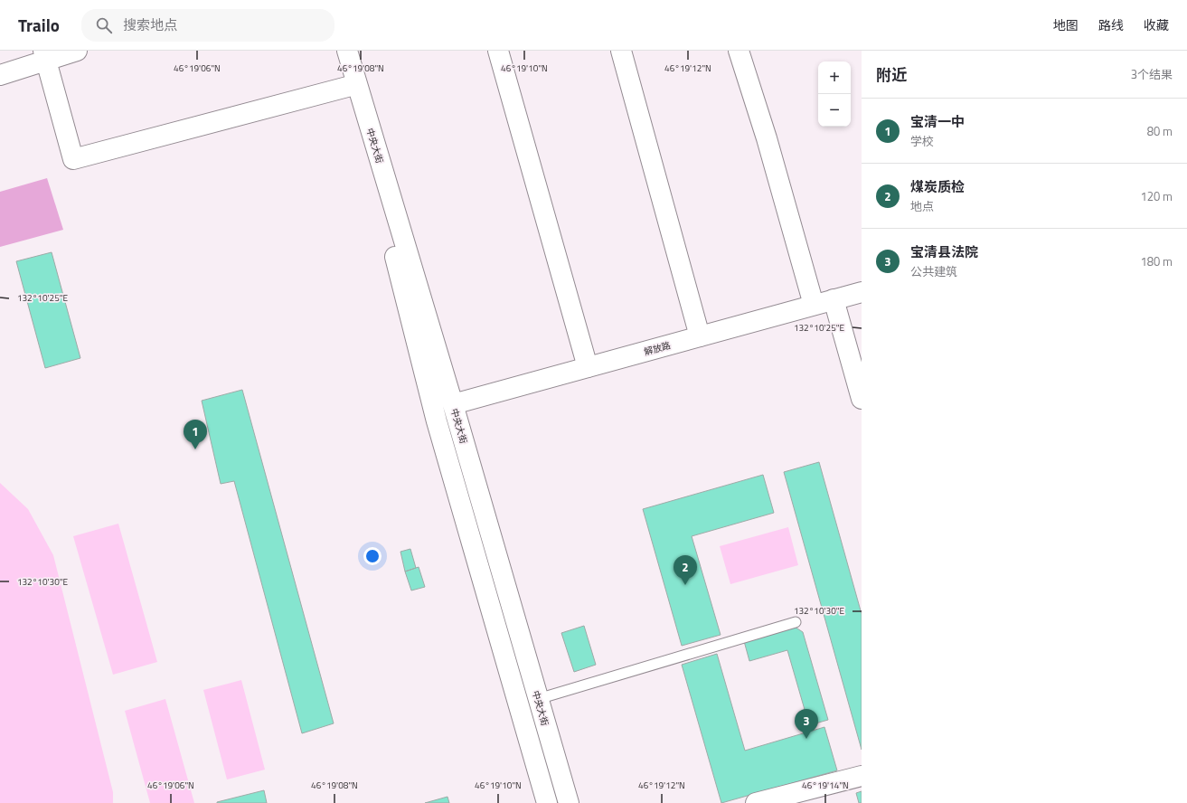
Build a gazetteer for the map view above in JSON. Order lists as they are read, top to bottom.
{
  "streets": {
    "street": ["中央大街", "解放路"]
  },
  "crossings": [
    ["中央大街", "解放路"]
  ],
  "page": {
    "header": "Trailo",
    "search": "搜索地点",
    "nav": ["地图", "路线", "收藏"],
    "heading": ["附近", "3个结果"],
    "map_buttons": ["+", "−"],
    "list": [
      {
        "mark": "1",
        "name": "宝清一中",
        "note": "学校",
        "value": "80 m"
      },
      {
        "mark": "2",
        "name": "煤炭质检",
        "note": "地点",
        "value": "120 m"
      },
      {
        "mark": "3",
        "name": "宝清县法院",
        "note": "公共建筑",
        "value": "180 m"
      }
    ],
    "pins": ["1", "2", "3"]
  },
  "coordinates": [
    "46°19'06\"N",
    "46°19'08\"N",
    "46°19'10\"N",
    "46°19'12\"N",
    "132°10'25\"E",
    "132°10'30\"E",
    "46°19'14\"N"
  ]
}
